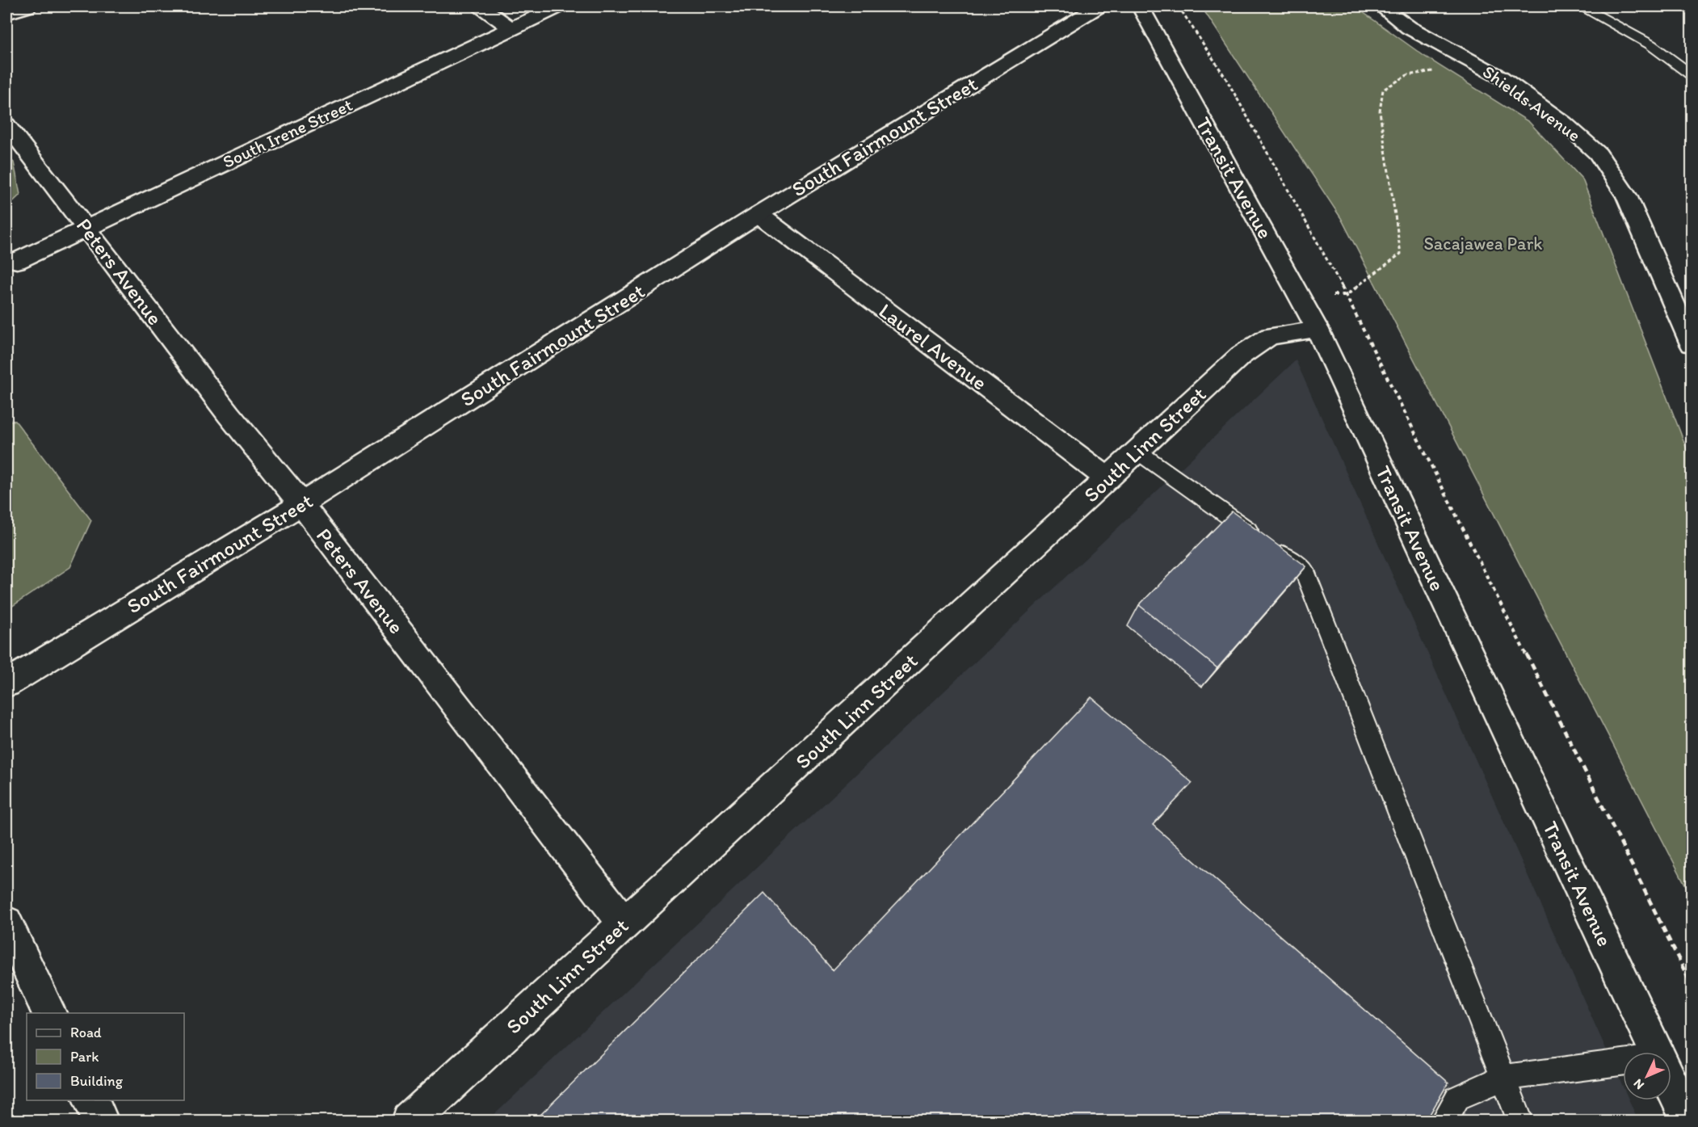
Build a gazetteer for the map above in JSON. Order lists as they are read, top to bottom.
{
  "streets": {
    "street": [
      "Shields Avenue",
      "South Irene Street",
      "South Fairmount Street",
      "Transit Avenue",
      "Peters Avenue",
      "Laurel Avenue",
      "South Linn Street"
    ]
  },
  "crossings": [
    ["South Irene Street", "Peters Avenue"],
    ["South Fairmount Street", "Peters Avenue"],
    ["South Fairmount Street", "Laurel Avenue"],
    ["Transit Avenue", "South Linn Street"],
    ["Peters Avenue", "South Linn Street"],
    ["Laurel Avenue", "South Linn Street"]
  ],
  "parks": ["Sacajawea Park"],
  "legend": ["Road", "Park", "Building"],
  "north": "bottom left"
}
